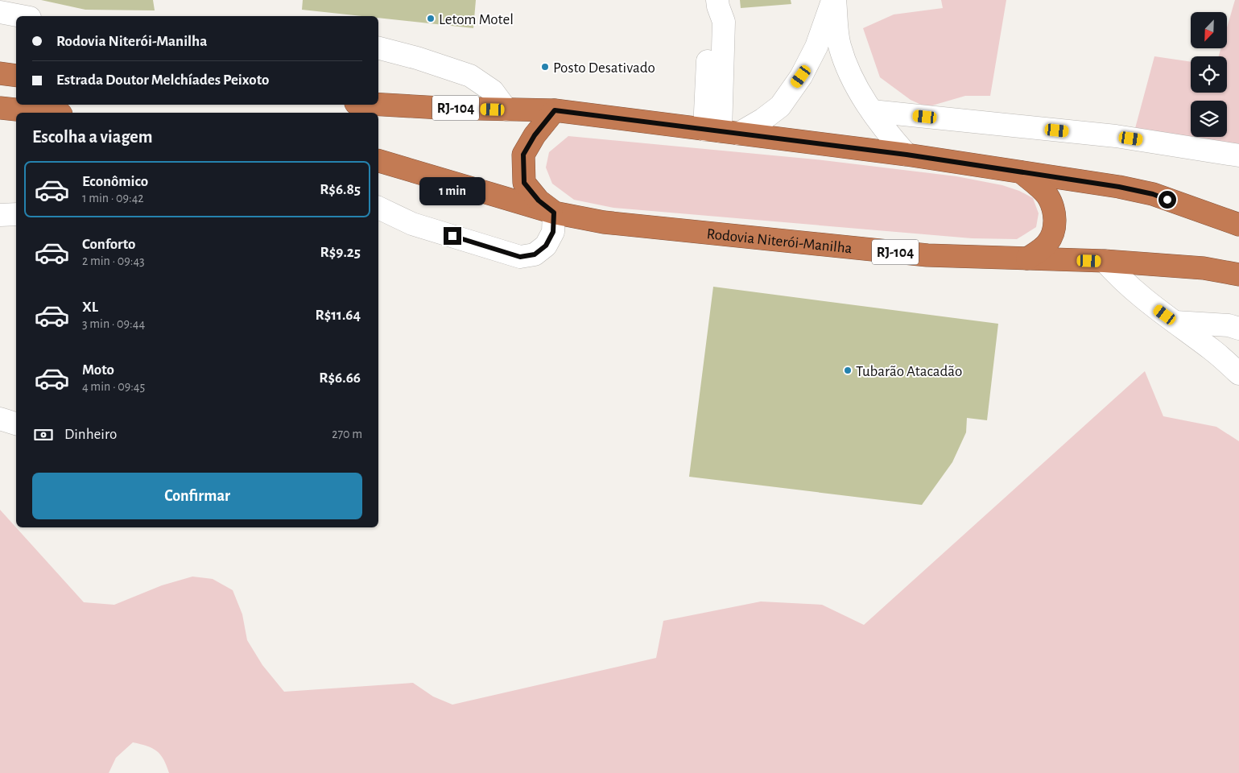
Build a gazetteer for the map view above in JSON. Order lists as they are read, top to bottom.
{
  "streets": {
    "highway": ["RJ-104", "Rodovia Niterói-Manilha"]
  },
  "places": ["Letom Motel", "Posto Desativado", "Tubarão Atacadão"],
  "north": "bottom left",
  "page": {
    "banner": ["Rodovia Niterói-Manilha", "Estrada Doutor Melchíades Peixoto"],
    "heading": "Escolha a viagem",
    "list": [
      {
        "name": "Econômico",
        "note": "1 min · 09:42",
        "value": "R$6.85"
      },
      {
        "name": "Conforto",
        "note": "2 min · 09:43",
        "value": "R$9.25"
      },
      {
        "name": "XL",
        "note": "3 min · 09:44",
        "value": "R$11.64"
      },
      {
        "name": "Moto",
        "note": "4 min · 09:45",
        "value": "R$6.66"
      }
    ],
    "bubble": "1 min",
    "pay": ["Dinheiro", "270 m"],
    "buttons": "Confirmar"
  }
}
